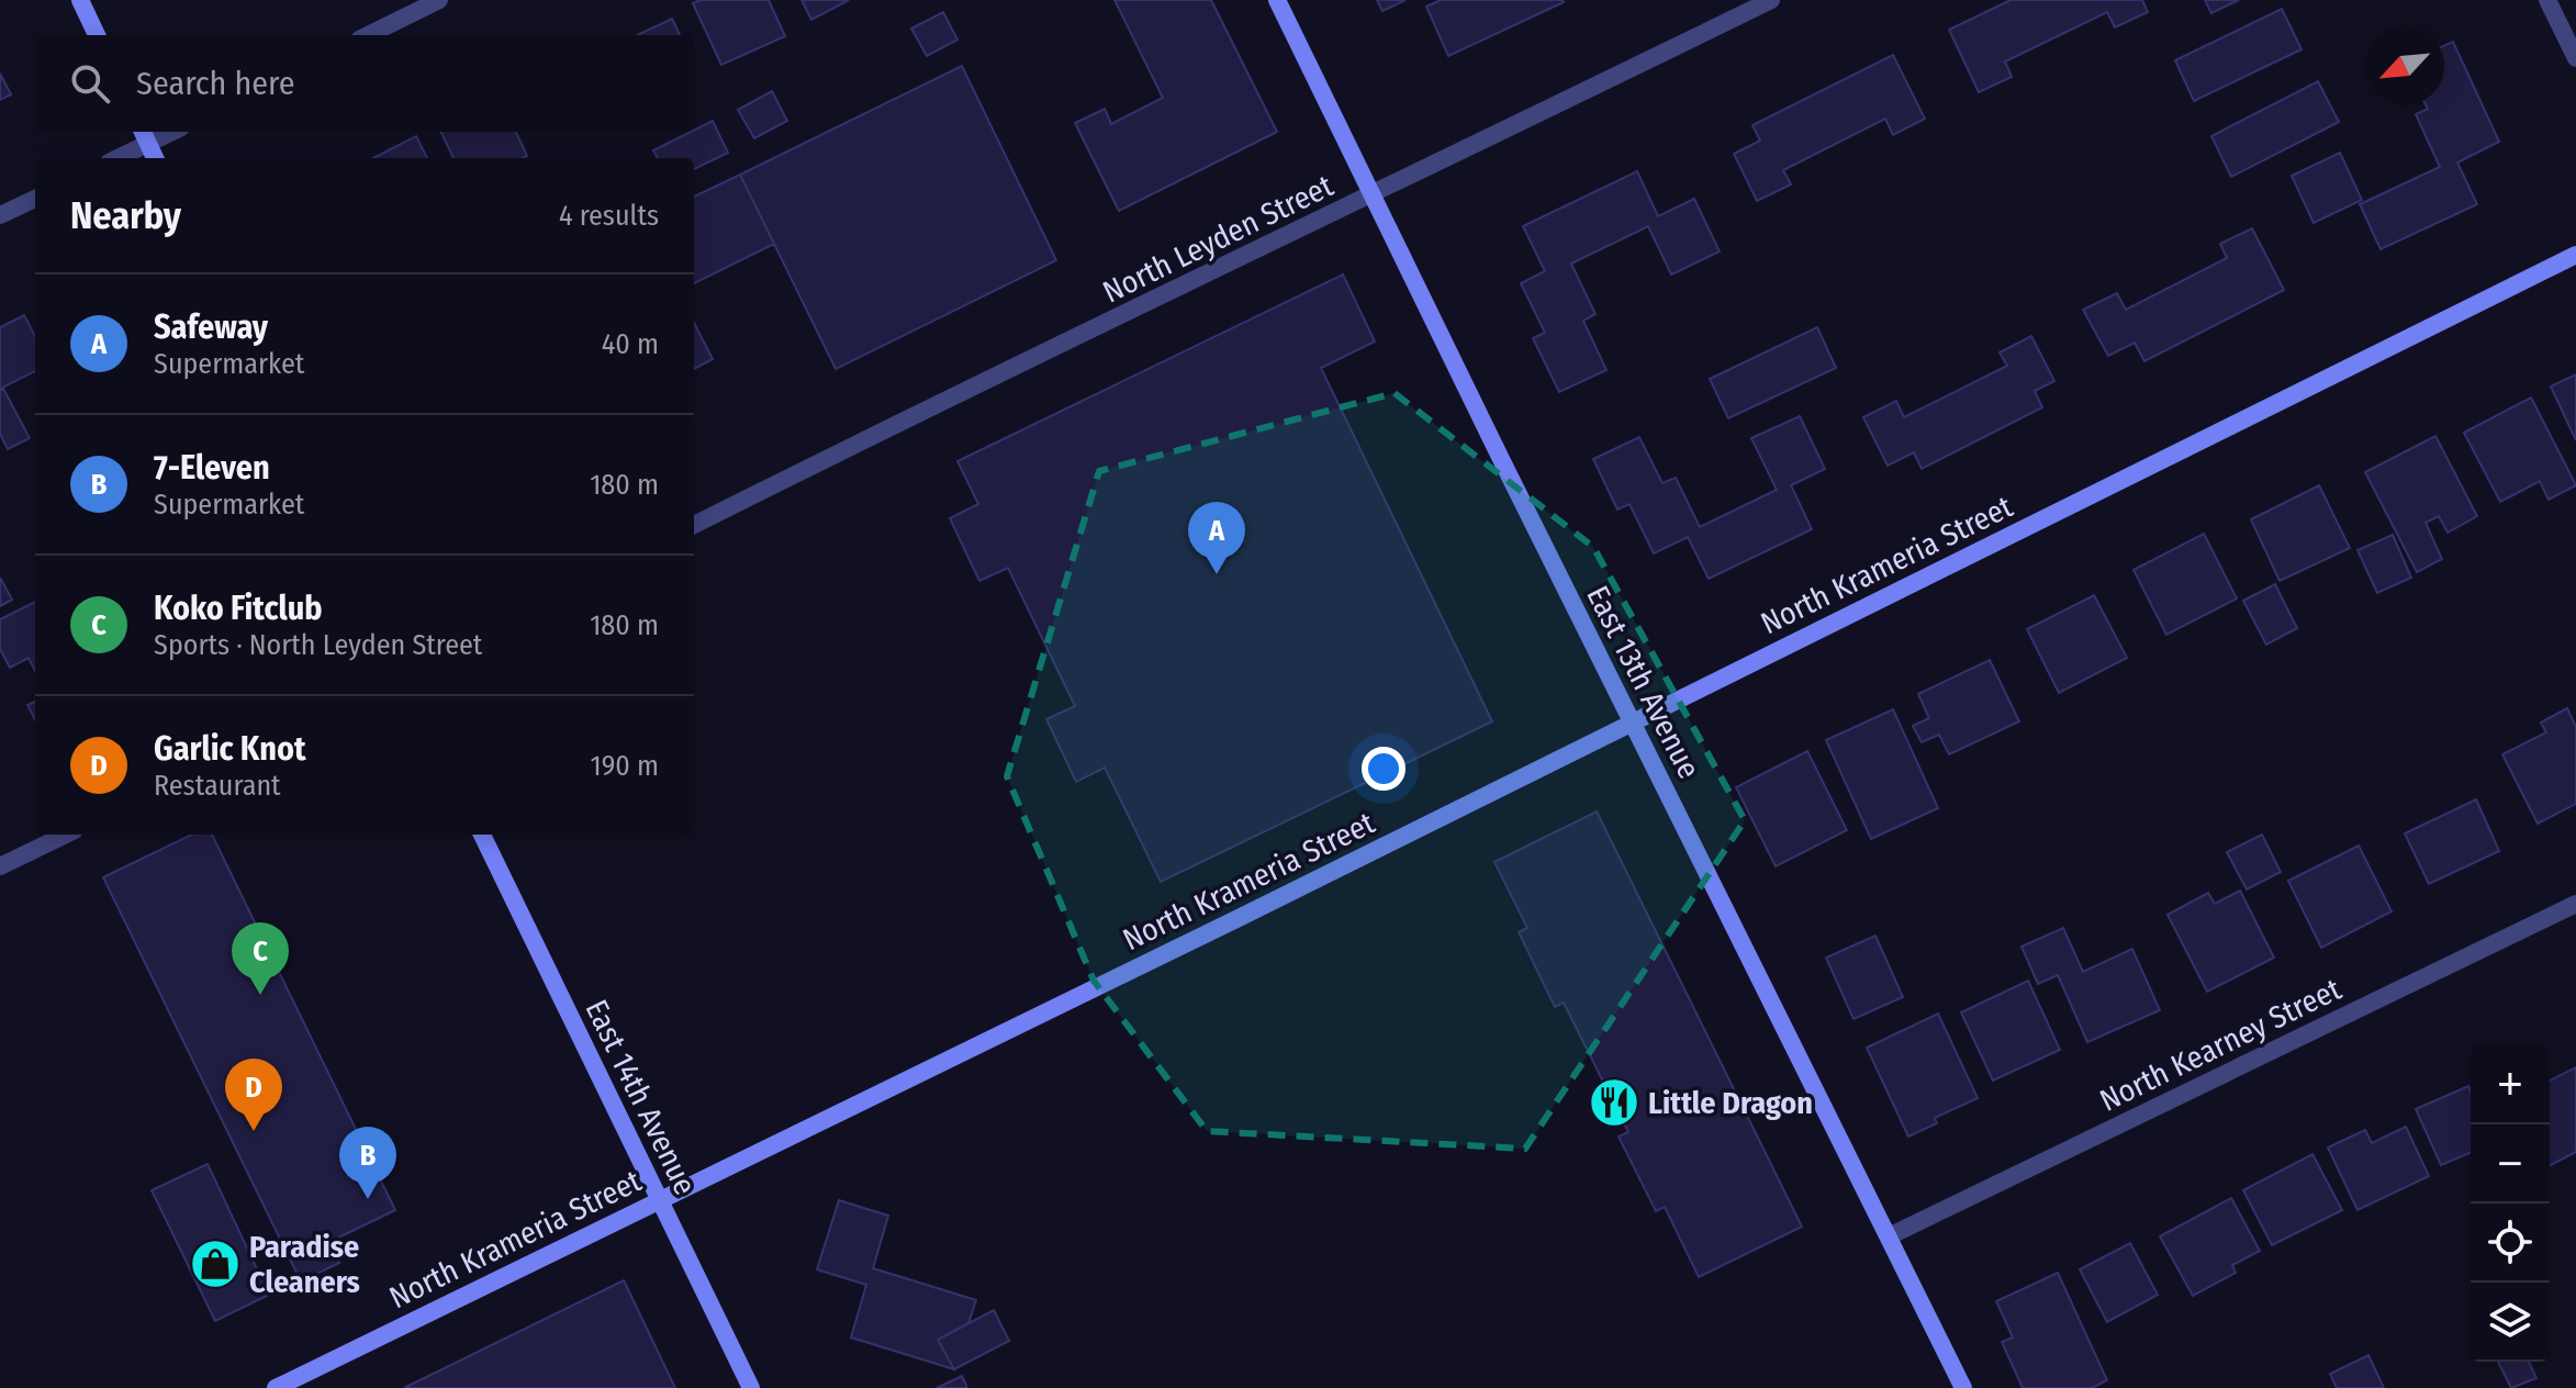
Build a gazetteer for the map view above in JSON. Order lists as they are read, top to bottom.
{
  "streets": {
    "street": [
      "North Leyden Street",
      "North Krameria Street",
      "East 13th Avenue",
      "North Kearney Street",
      "East 14th Avenue"
    ]
  },
  "crossings": [
    ["North Leyden Street", "East 13th Avenue"],
    ["North Krameria Street", "East 13th Avenue"],
    ["North Krameria Street", "East 14th Avenue"],
    ["East 13th Avenue", "North Kearney Street"]
  ],
  "places": {
    "restaurant": ["Little Dragon"],
    "shop": ["Paradise Cleaners"]
  },
  "north": "bottom left",
  "page": {
    "search": "Search here",
    "heading": ["Nearby", "4 results"],
    "list": [
      {
        "mark": "A",
        "name": "Safeway",
        "note": "Supermarket",
        "value": "40 m"
      },
      {
        "mark": "B",
        "name": "7-Eleven",
        "note": "Supermarket",
        "value": "180 m"
      },
      {
        "mark": "C",
        "name": "Koko Fitclub",
        "note": "Sports · North Leyden Street",
        "value": "180 m"
      },
      {
        "mark": "D",
        "name": "Garlic Knot",
        "note": "Restaurant",
        "value": "190 m"
      }
    ],
    "pins": [
      "A",
      "C",
      "D",
      "B"
    ],
    "map_buttons": ["+", "−"]
  }
}
